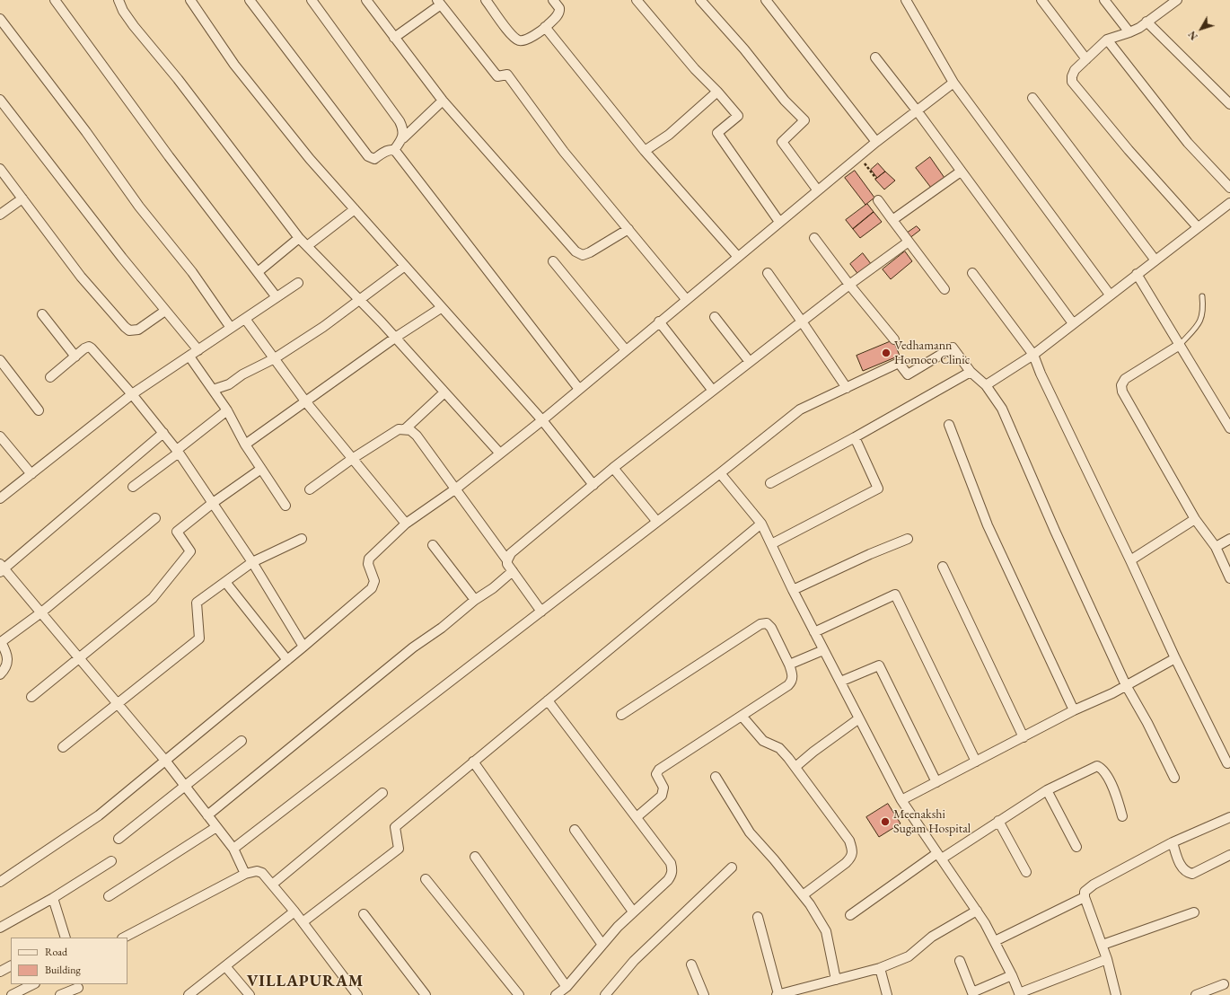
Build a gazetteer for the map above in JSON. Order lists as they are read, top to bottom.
{
  "districts": ["VILLAPURAM"],
  "places": ["Vedhamann Homoeo Clinic", "Meenakshi Sugam Hospital"],
  "legend": ["Road", "Building"],
  "north": "bottom left"
}
